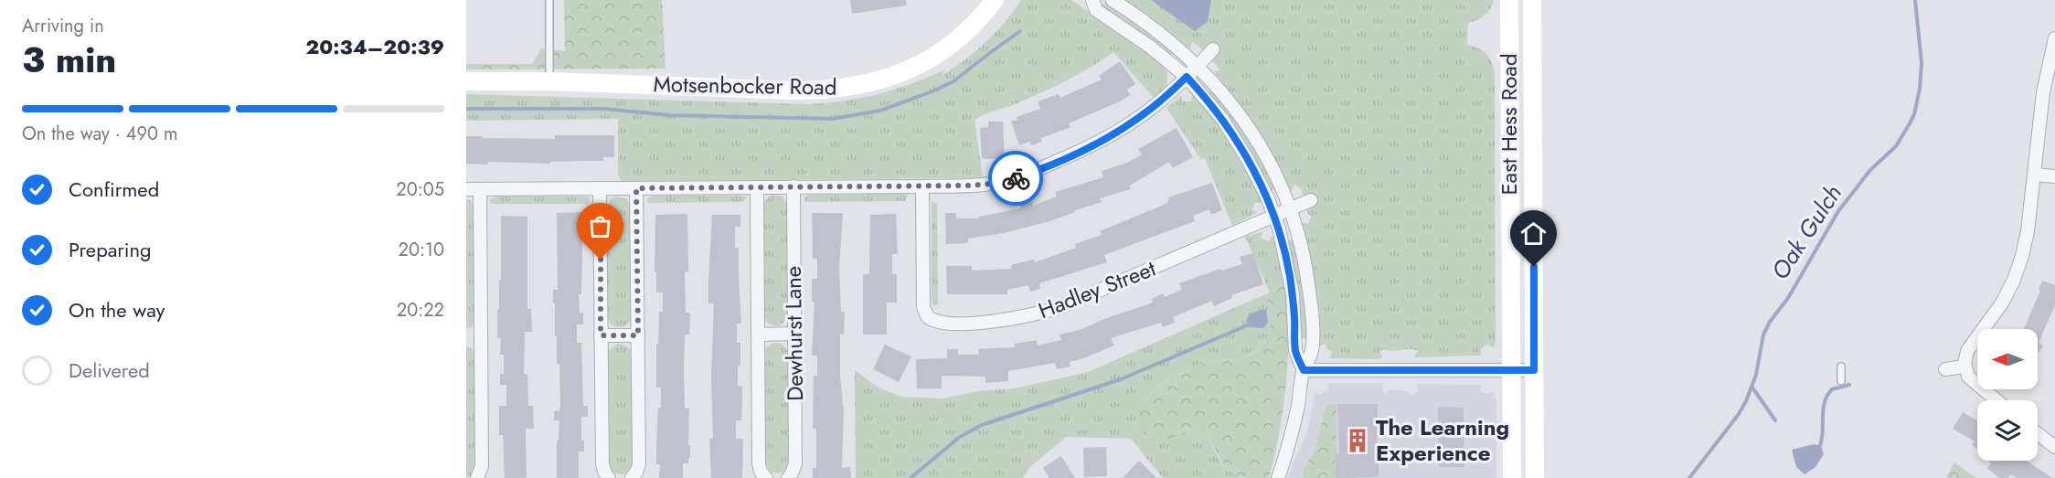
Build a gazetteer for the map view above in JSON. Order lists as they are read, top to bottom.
{
  "streets": {
    "main road": ["Motsenbocker Road", "East Hess Road"],
    "street": ["Hadley Street", "Dewhurst Lane"]
  },
  "water": ["Oak Gulch"],
  "places": {
    "building": ["The Learning Experience"]
  },
  "north": "left",
  "page": {
    "heading": ["3 min", "Arriving in", "20:34–20:39"],
    "bar": "On the way · 490 m",
    "list": [
      ["Confirmed", "20:05"],
      ["Preparing", "20:10"],
      ["On the way", "20:22"],
      "Delivered"
    ]
  }
}
